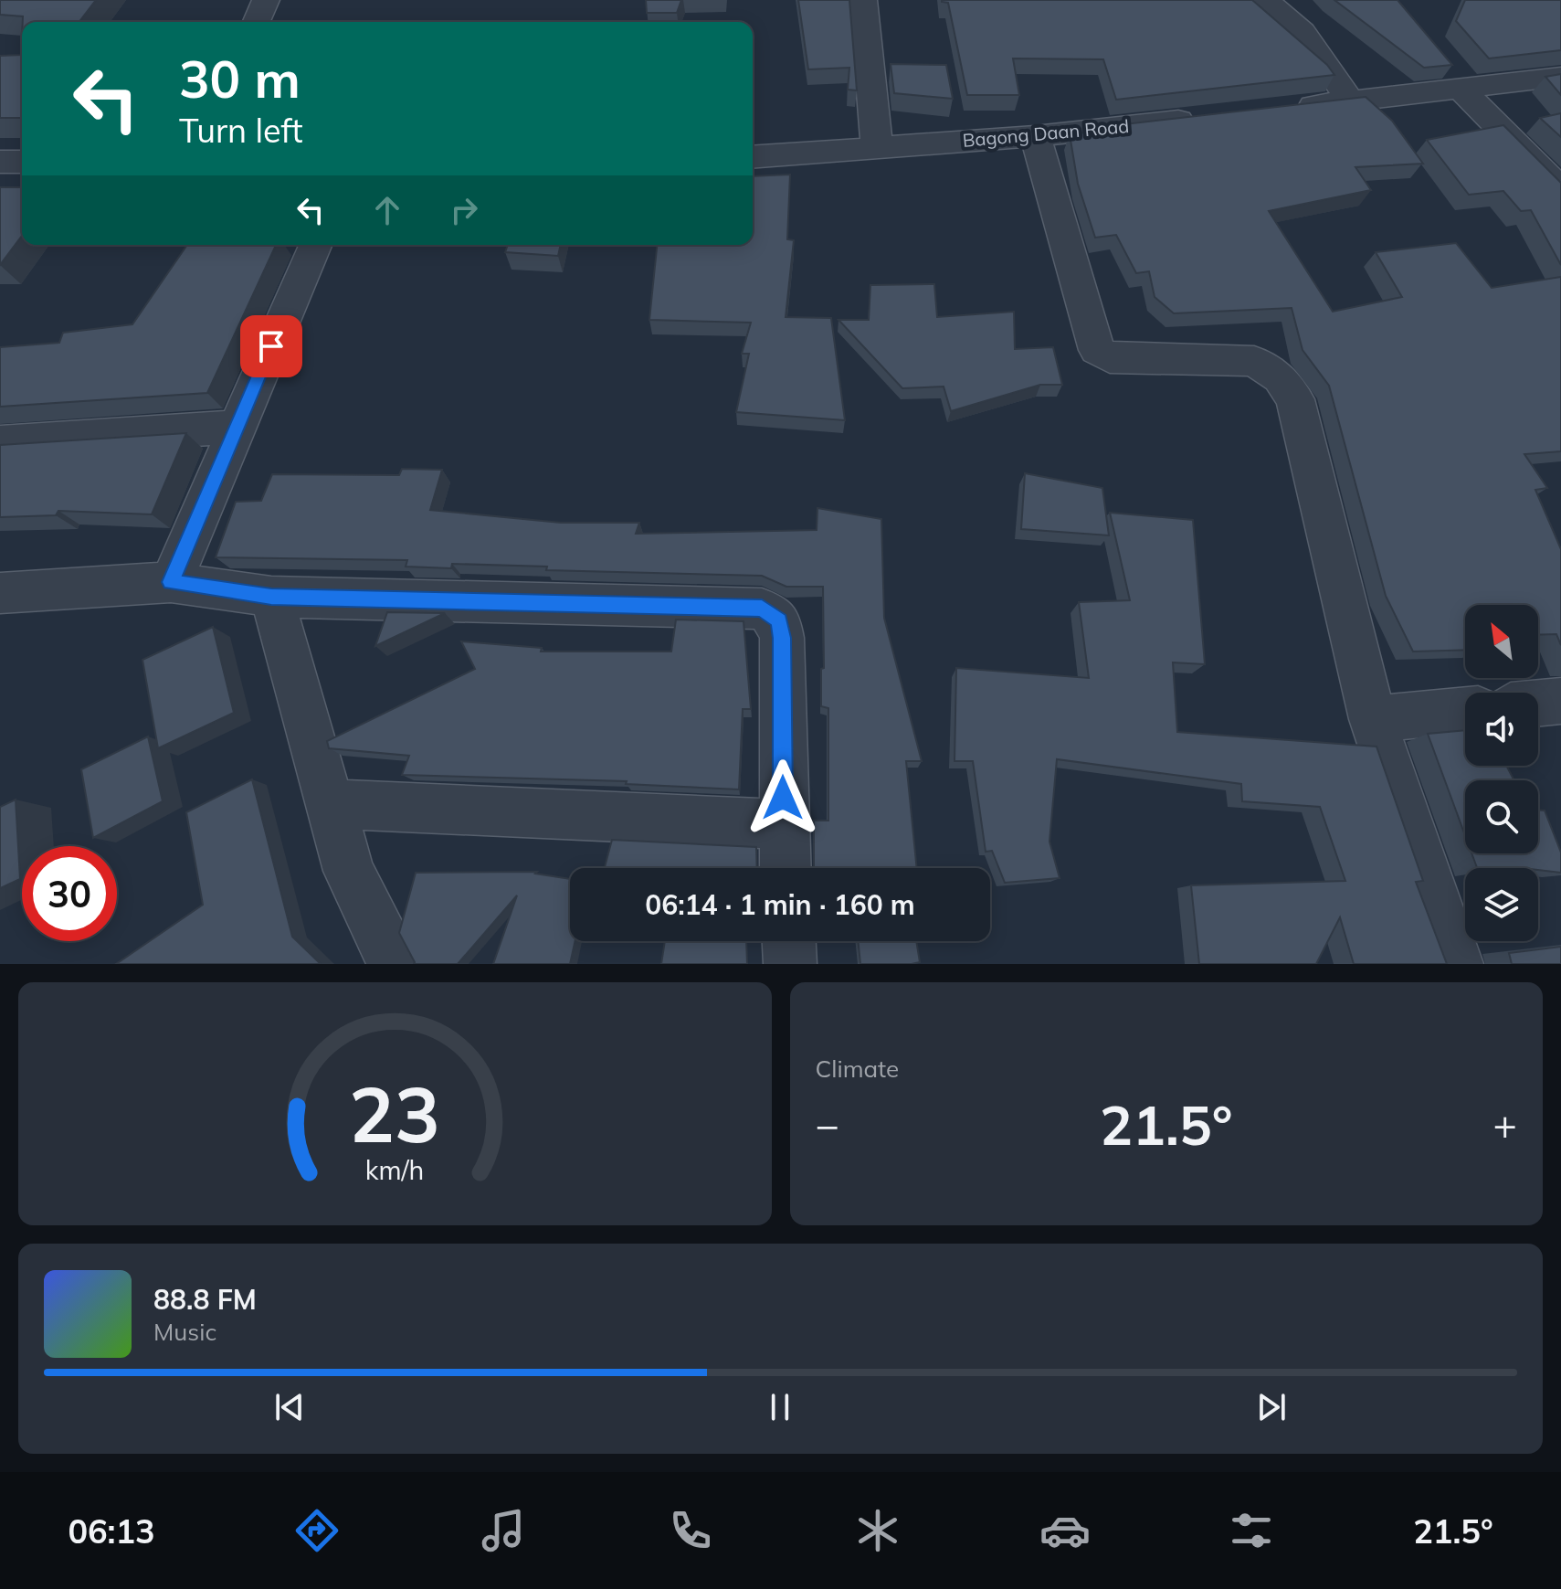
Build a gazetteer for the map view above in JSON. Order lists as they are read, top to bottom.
{
  "streets": {
    "street": ["Bagong Daan Road"]
  },
  "north": "top left",
  "page": {
    "turn": ["30 m", "Turn left"],
    "limit": "30",
    "trip": "06:14 · 1 min · 160 m",
    "tile": "Climate",
    "heat": ["−", "21.5°", "+"],
    "song": ["88.8 FM", "Music"],
    "tabs": ["06:13", "21.5°"],
    "gauge": ["23", "km/h"]
  }
}
